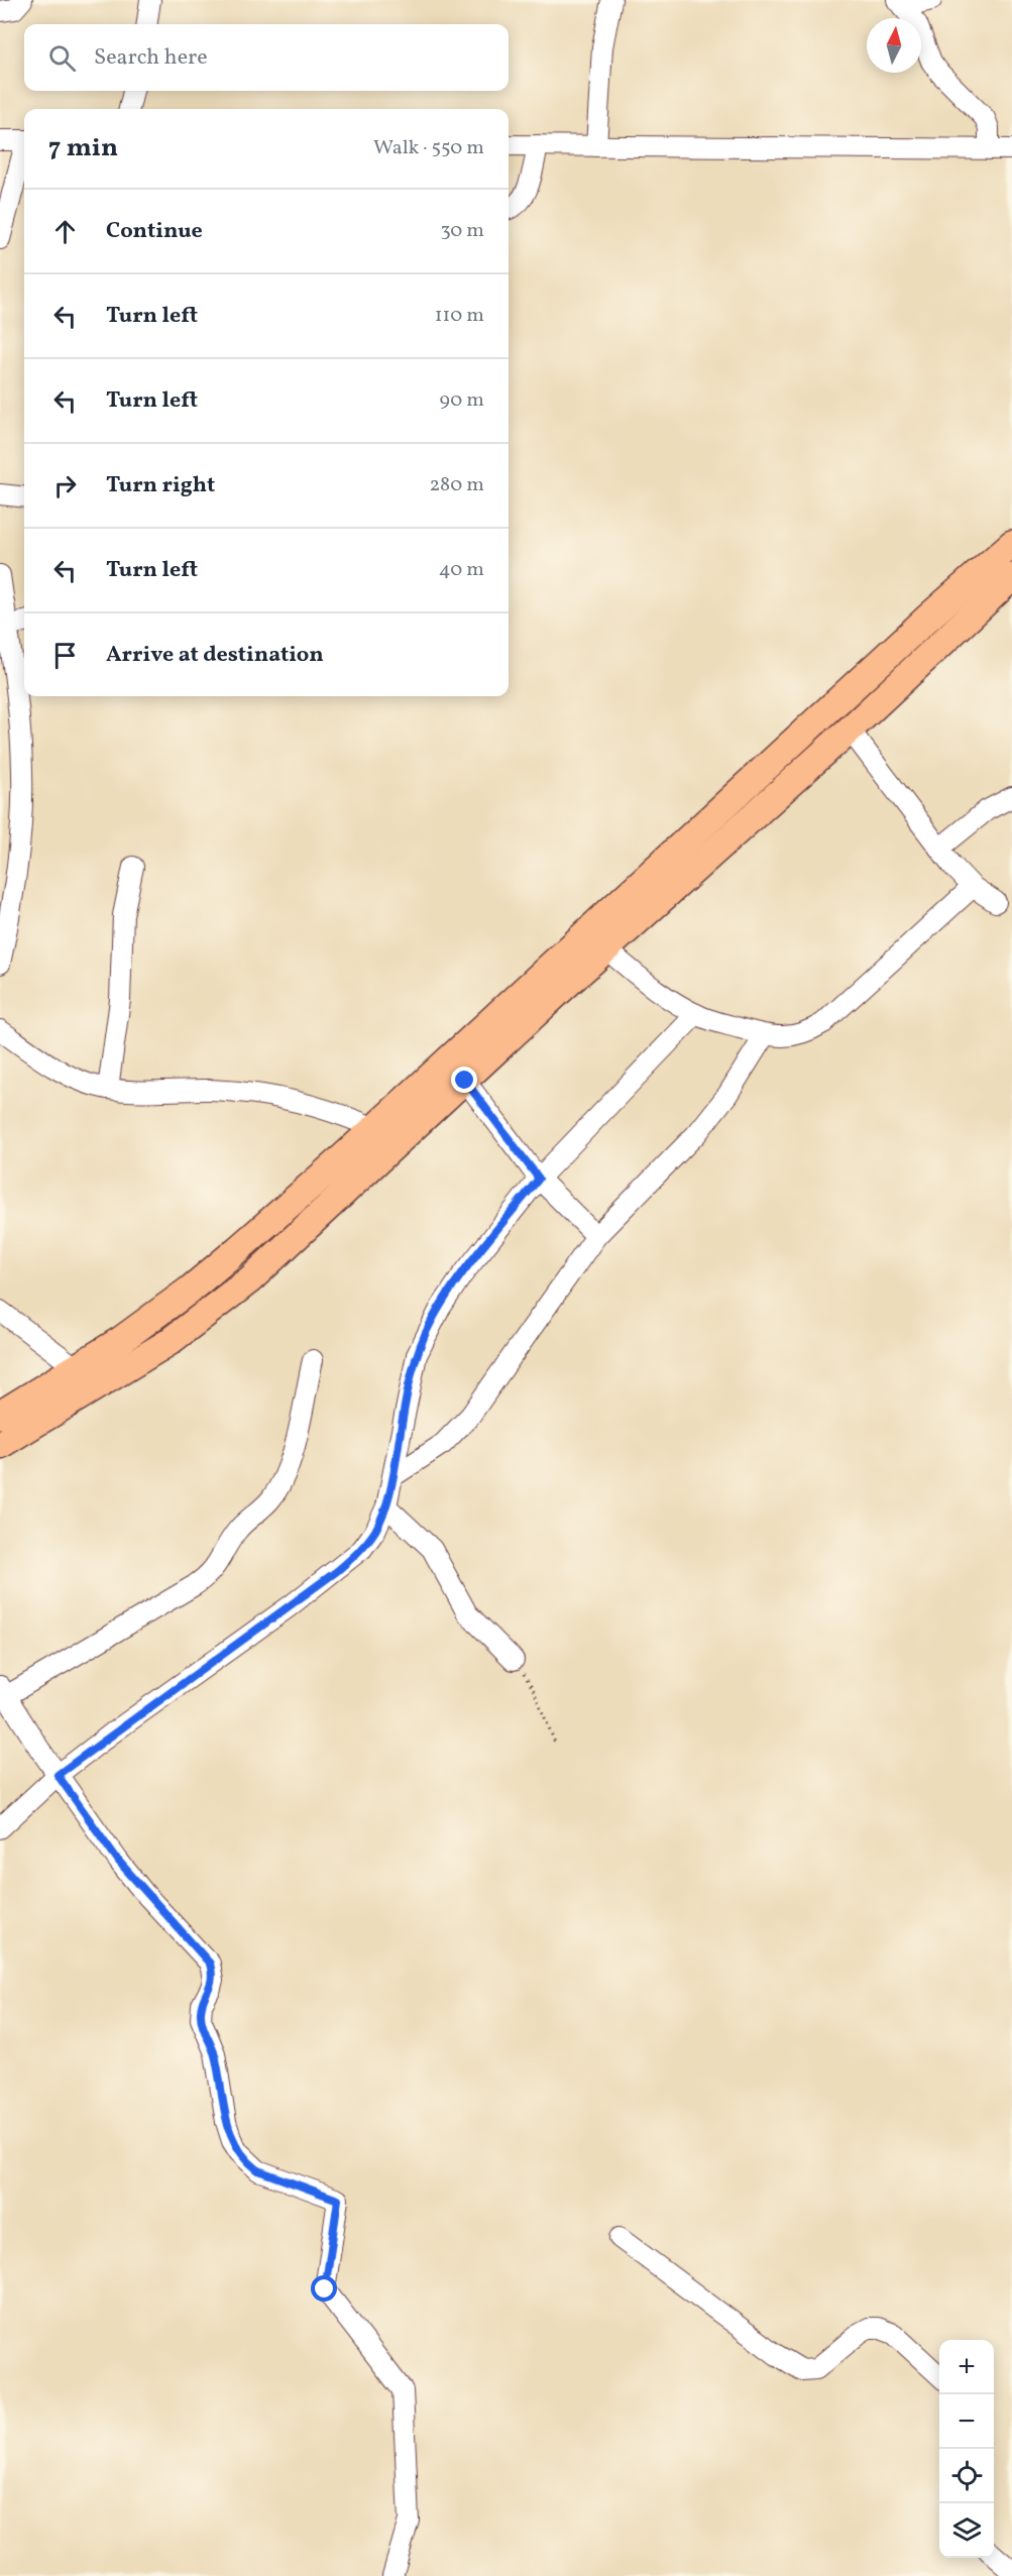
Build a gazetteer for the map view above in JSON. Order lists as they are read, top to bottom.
{
  "north": "top",
  "page": {
    "search": "Search here",
    "heading": ["7 min", "Walk · 550 m"],
    "list": [
      ["Continue", "30 m"],
      ["Turn left", "110 m"],
      ["Turn left", "90 m"],
      ["Turn right", "280 m"],
      ["Turn left", "40 m"],
      "Arrive at destination"
    ],
    "map_buttons": ["+", "−"]
  }
}
